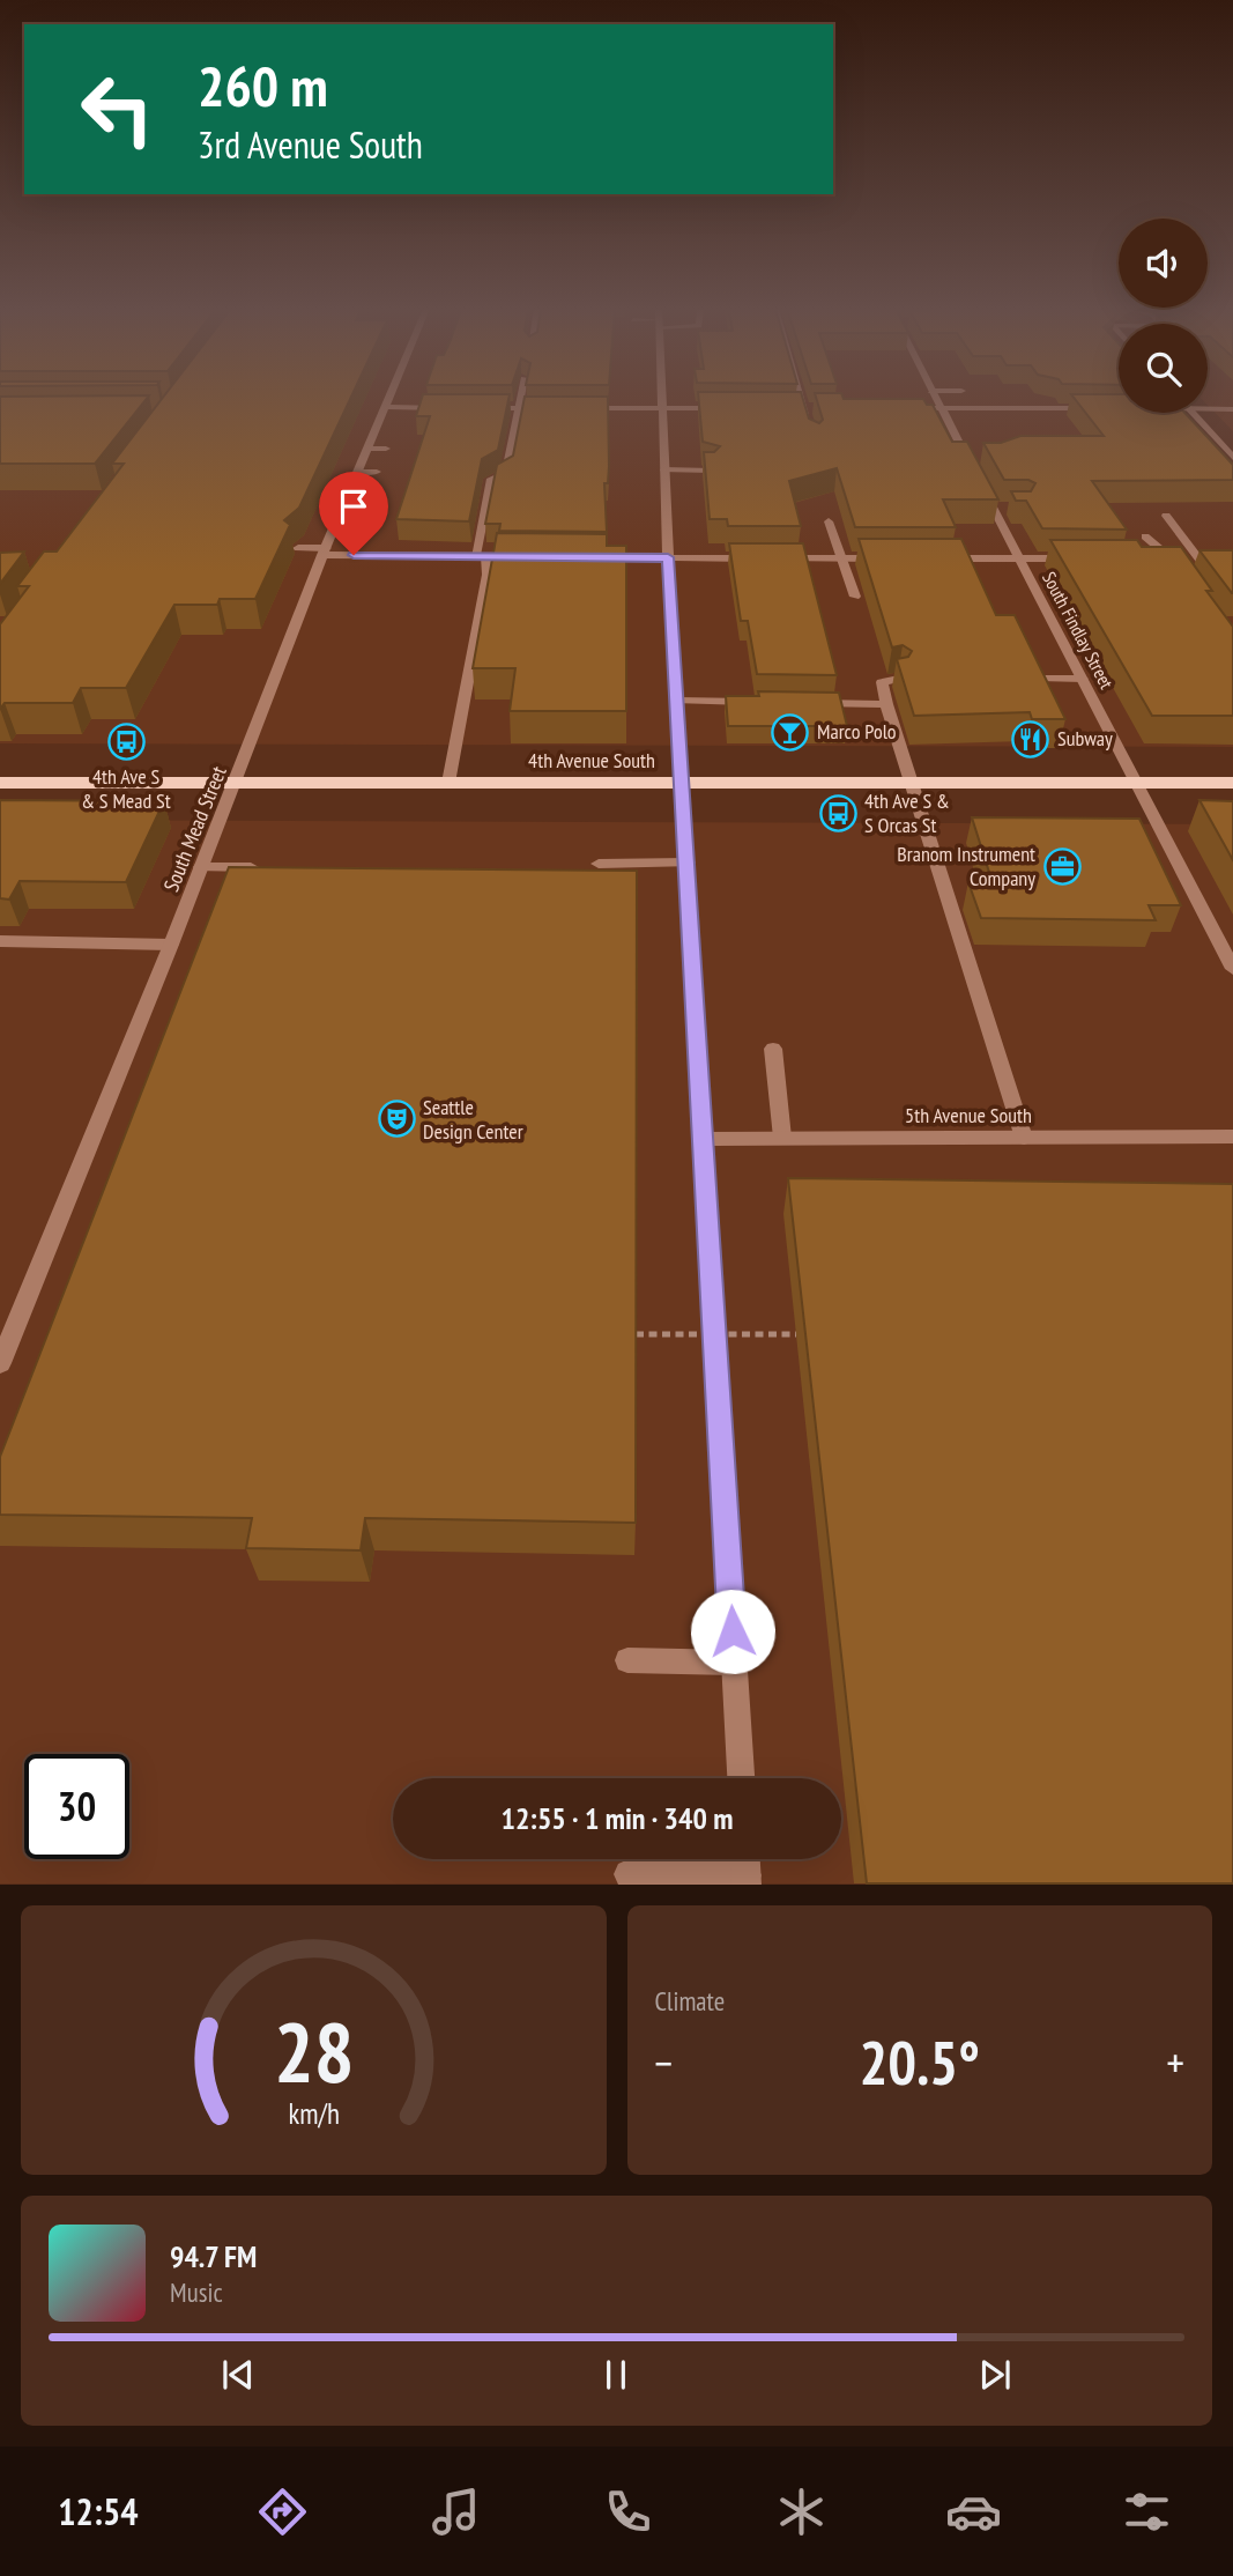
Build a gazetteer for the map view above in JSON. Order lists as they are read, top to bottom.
{
  "streets": {
    "main road": ["4th Avenue South"],
    "street": ["South Findlay Street", "South Mead Street", "5th Avenue South"]
  },
  "crossings": [
    ["South Findlay Street", "4th Avenue South"],
    ["4th Avenue South", "South Mead Street"]
  ],
  "places": {
    "bar": ["Marco Polo"],
    "restaurant": ["Subway"],
    "bus stop": ["4th Ave S & S Mead St", "4th Ave S & S Orcas St"],
    "office": ["Branom Instrument Company"],
    "theatre": ["Seattle Design Center"]
  },
  "page": {
    "turn": ["260 m", "3rd Avenue South"],
    "limit": "30",
    "trip": "12:55 · 1 min · 340 m",
    "tile": "Climate",
    "heat": ["−", "20.5°", "+"],
    "song": ["94.7 FM", "Music"],
    "tabs": "12:54",
    "gauge": ["28", "km/h"]
  }
}
